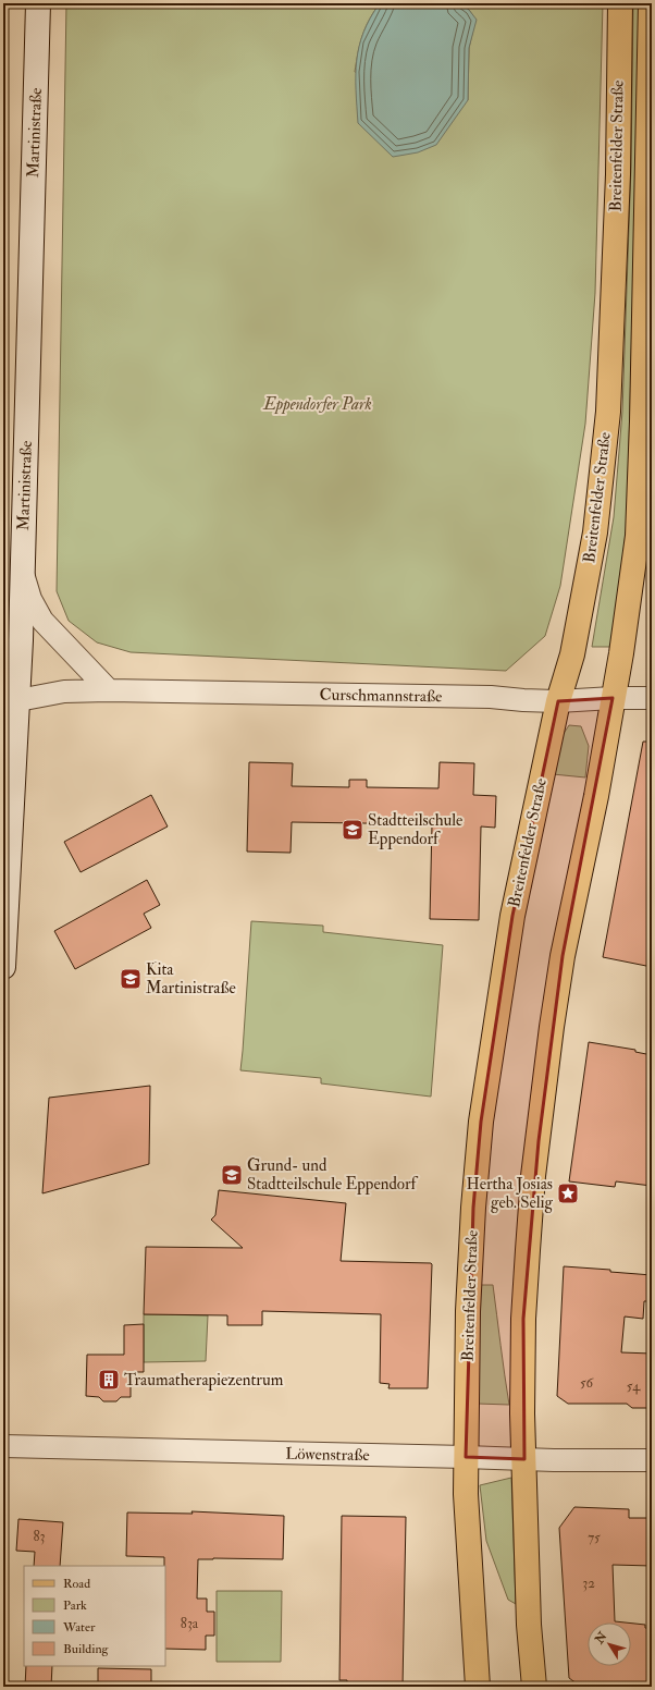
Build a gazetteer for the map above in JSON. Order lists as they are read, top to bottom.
{
  "streets": {
    "main road": ["Breitenfelder Straße"],
    "street": ["Martinistraße", "Curschmannstraße", "Löwenstraße"]
  },
  "crossings": [
    ["Martinistraße", "Curschmannstraße"],
    ["Breitenfelder Straße", "Curschmannstraße"],
    ["Breitenfelder Straße", "Löwenstraße"]
  ],
  "parks": ["Eppendorfer Park"],
  "places": {
    "school or university": ["Stadtteilschule Eppendorf", "Kita Martinistraße", "Grund- und Stadtteilschule Eppendorf"],
    "place": ["Hertha Josias geb. Selig"],
    "building": ["Traumatherapiezentrum"]
  },
  "house_numbers": [
    "56",
    "54",
    "83",
    "75",
    "32",
    "83a"
  ],
  "legend": [
    "Road",
    "Park",
    "Water",
    "Building"
  ],
  "north": "top left"
}
